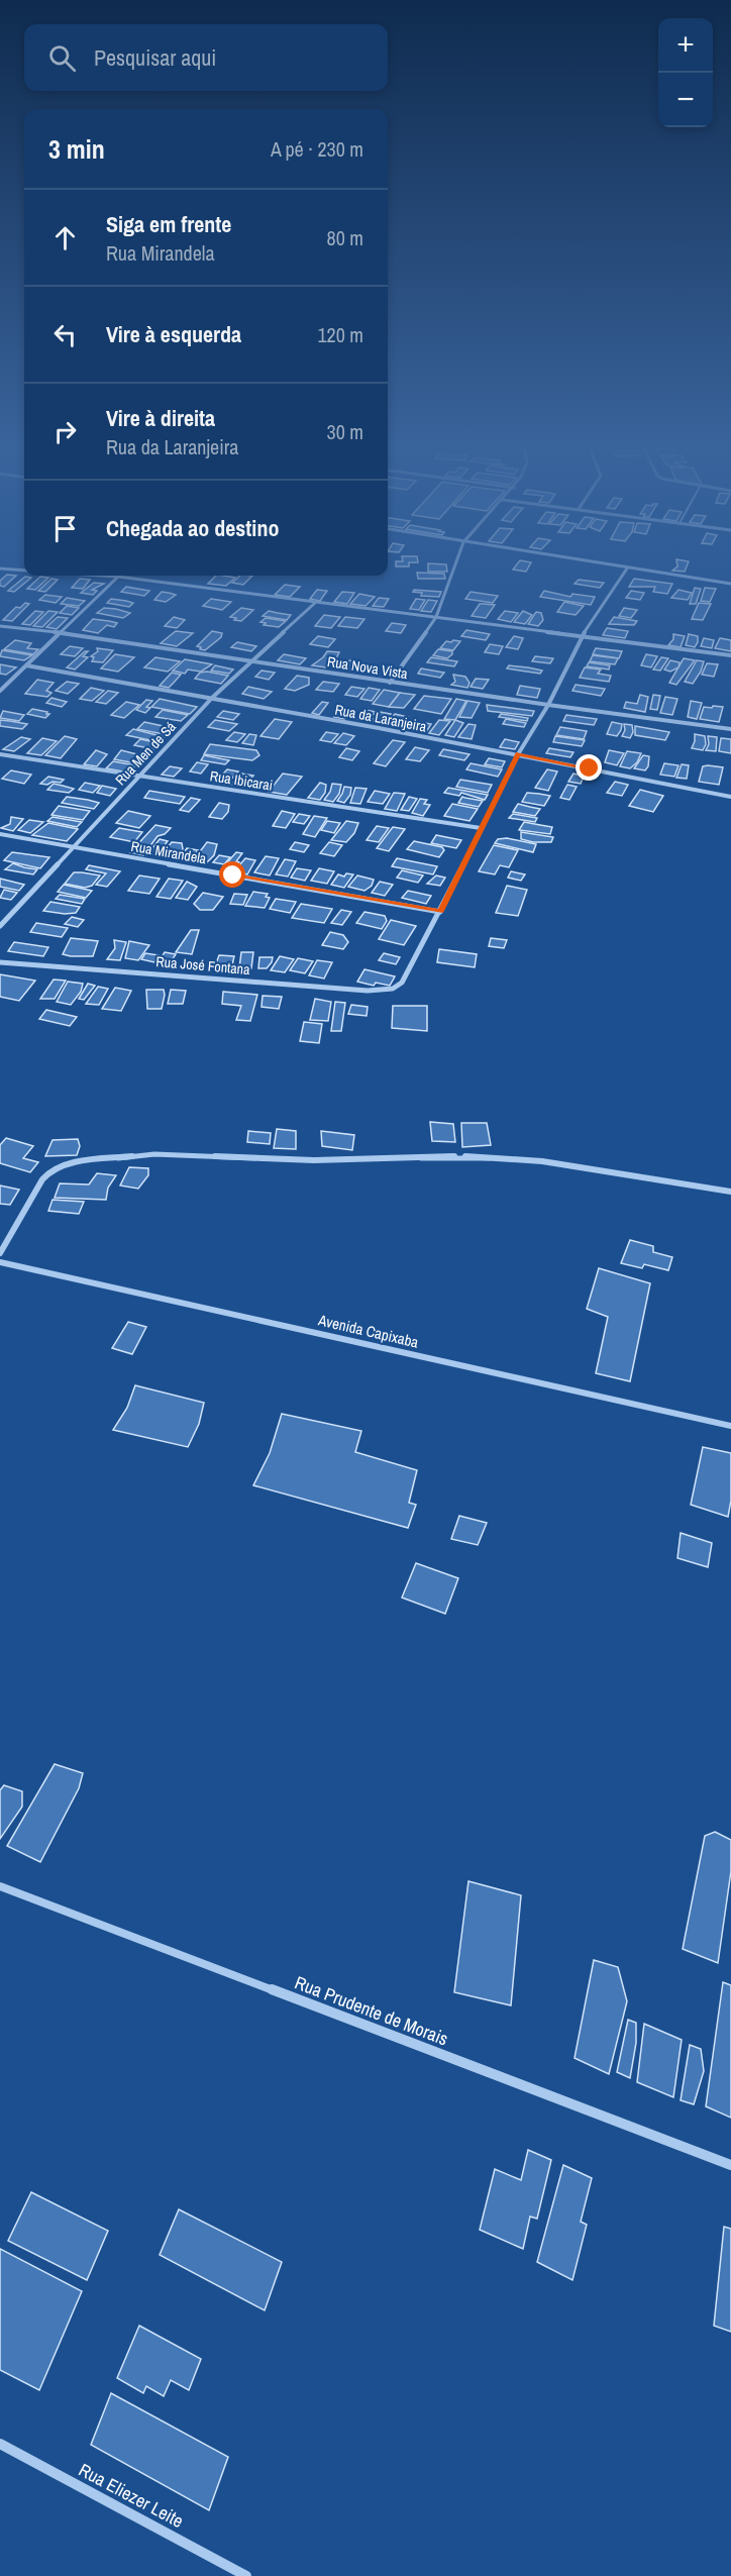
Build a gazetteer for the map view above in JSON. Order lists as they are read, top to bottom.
{
  "streets": {
    "street": [
      "Rua Nova Vista",
      "Rua da Laranjeira",
      "Rua Men de Sá",
      "Rua Ibicarai",
      "Rua Mirandela",
      "Rua José Fontana",
      "Avenida Capixaba",
      "Rua Prudente de Morais",
      "Rua Eliezer Leite"
    ]
  },
  "crossings": [
    ["Rua Nova Vista", "Rua Men de Sá"],
    ["Rua da Laranjeira", "Rua Men de Sá"],
    ["Rua Men de Sá", "Rua Ibicarai"],
    ["Rua Men de Sá", "Rua Mirandela"],
    ["Rua Mirandela", "Rua José Fontana"]
  ],
  "page": {
    "map_buttons": ["+", "−"],
    "search": "Pesquisar aqui",
    "heading": ["3 min", "A pé · 230 m"],
    "list": [
      ["Siga em frente", "Rua Mirandela", "80 m"],
      ["Vire à esquerda", "120 m"],
      ["Vire à direita", "Rua da Laranjeira", "30 m"],
      "Chegada ao destino"
    ]
  }
}
